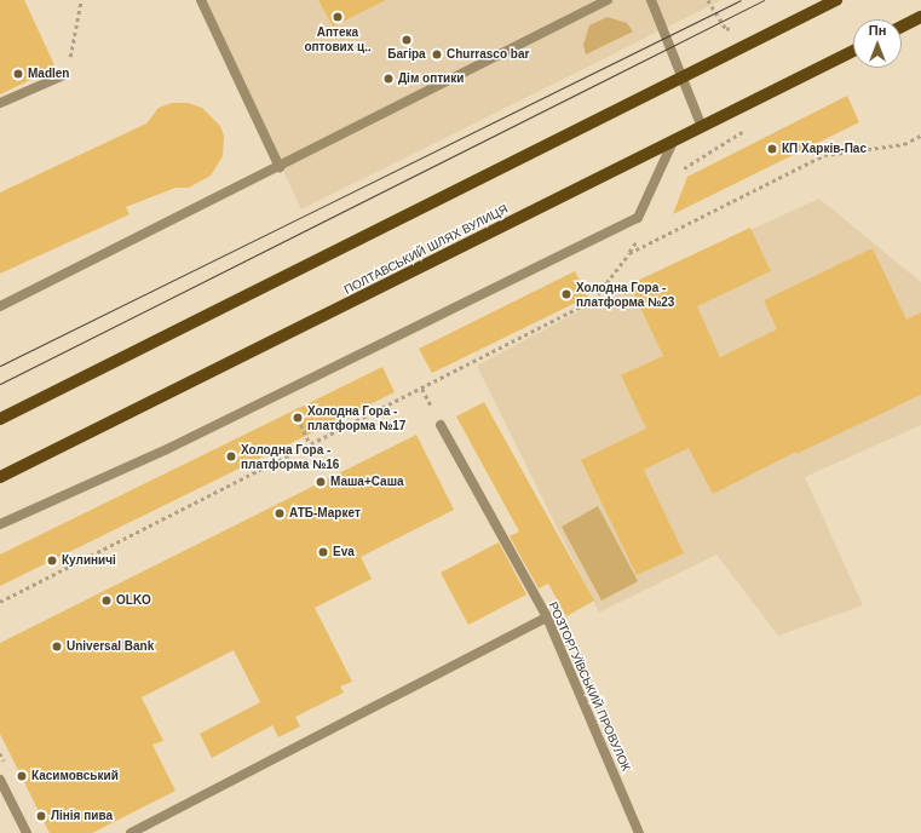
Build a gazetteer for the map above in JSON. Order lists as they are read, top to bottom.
{
  "streets": {
    "main road": ["ПОЛТАВСЬКИЙ ШЛЯХ ВУЛИЦЯ"],
    "street": ["РОЗТОРГУЇВСЬКИЙ ПРОВУЛОК"]
  },
  "places": [
    "Аптека оптових ц‥",
    "Багіра",
    "Churrasco bar",
    "Madlen",
    "Дім оптики",
    "КП Харків-Пас",
    "Холодна Гора - платформа №23",
    "Холодна Гора - платформа №17",
    "Холодна Гора - платформа №16",
    "Маша+Саша",
    "АТБ-Маркет",
    "Eva",
    "Кулиничі",
    "OLKO",
    "Universal Bank",
    "Касимовський",
    "Лінія пива"
  ],
  "north": "top"
}
